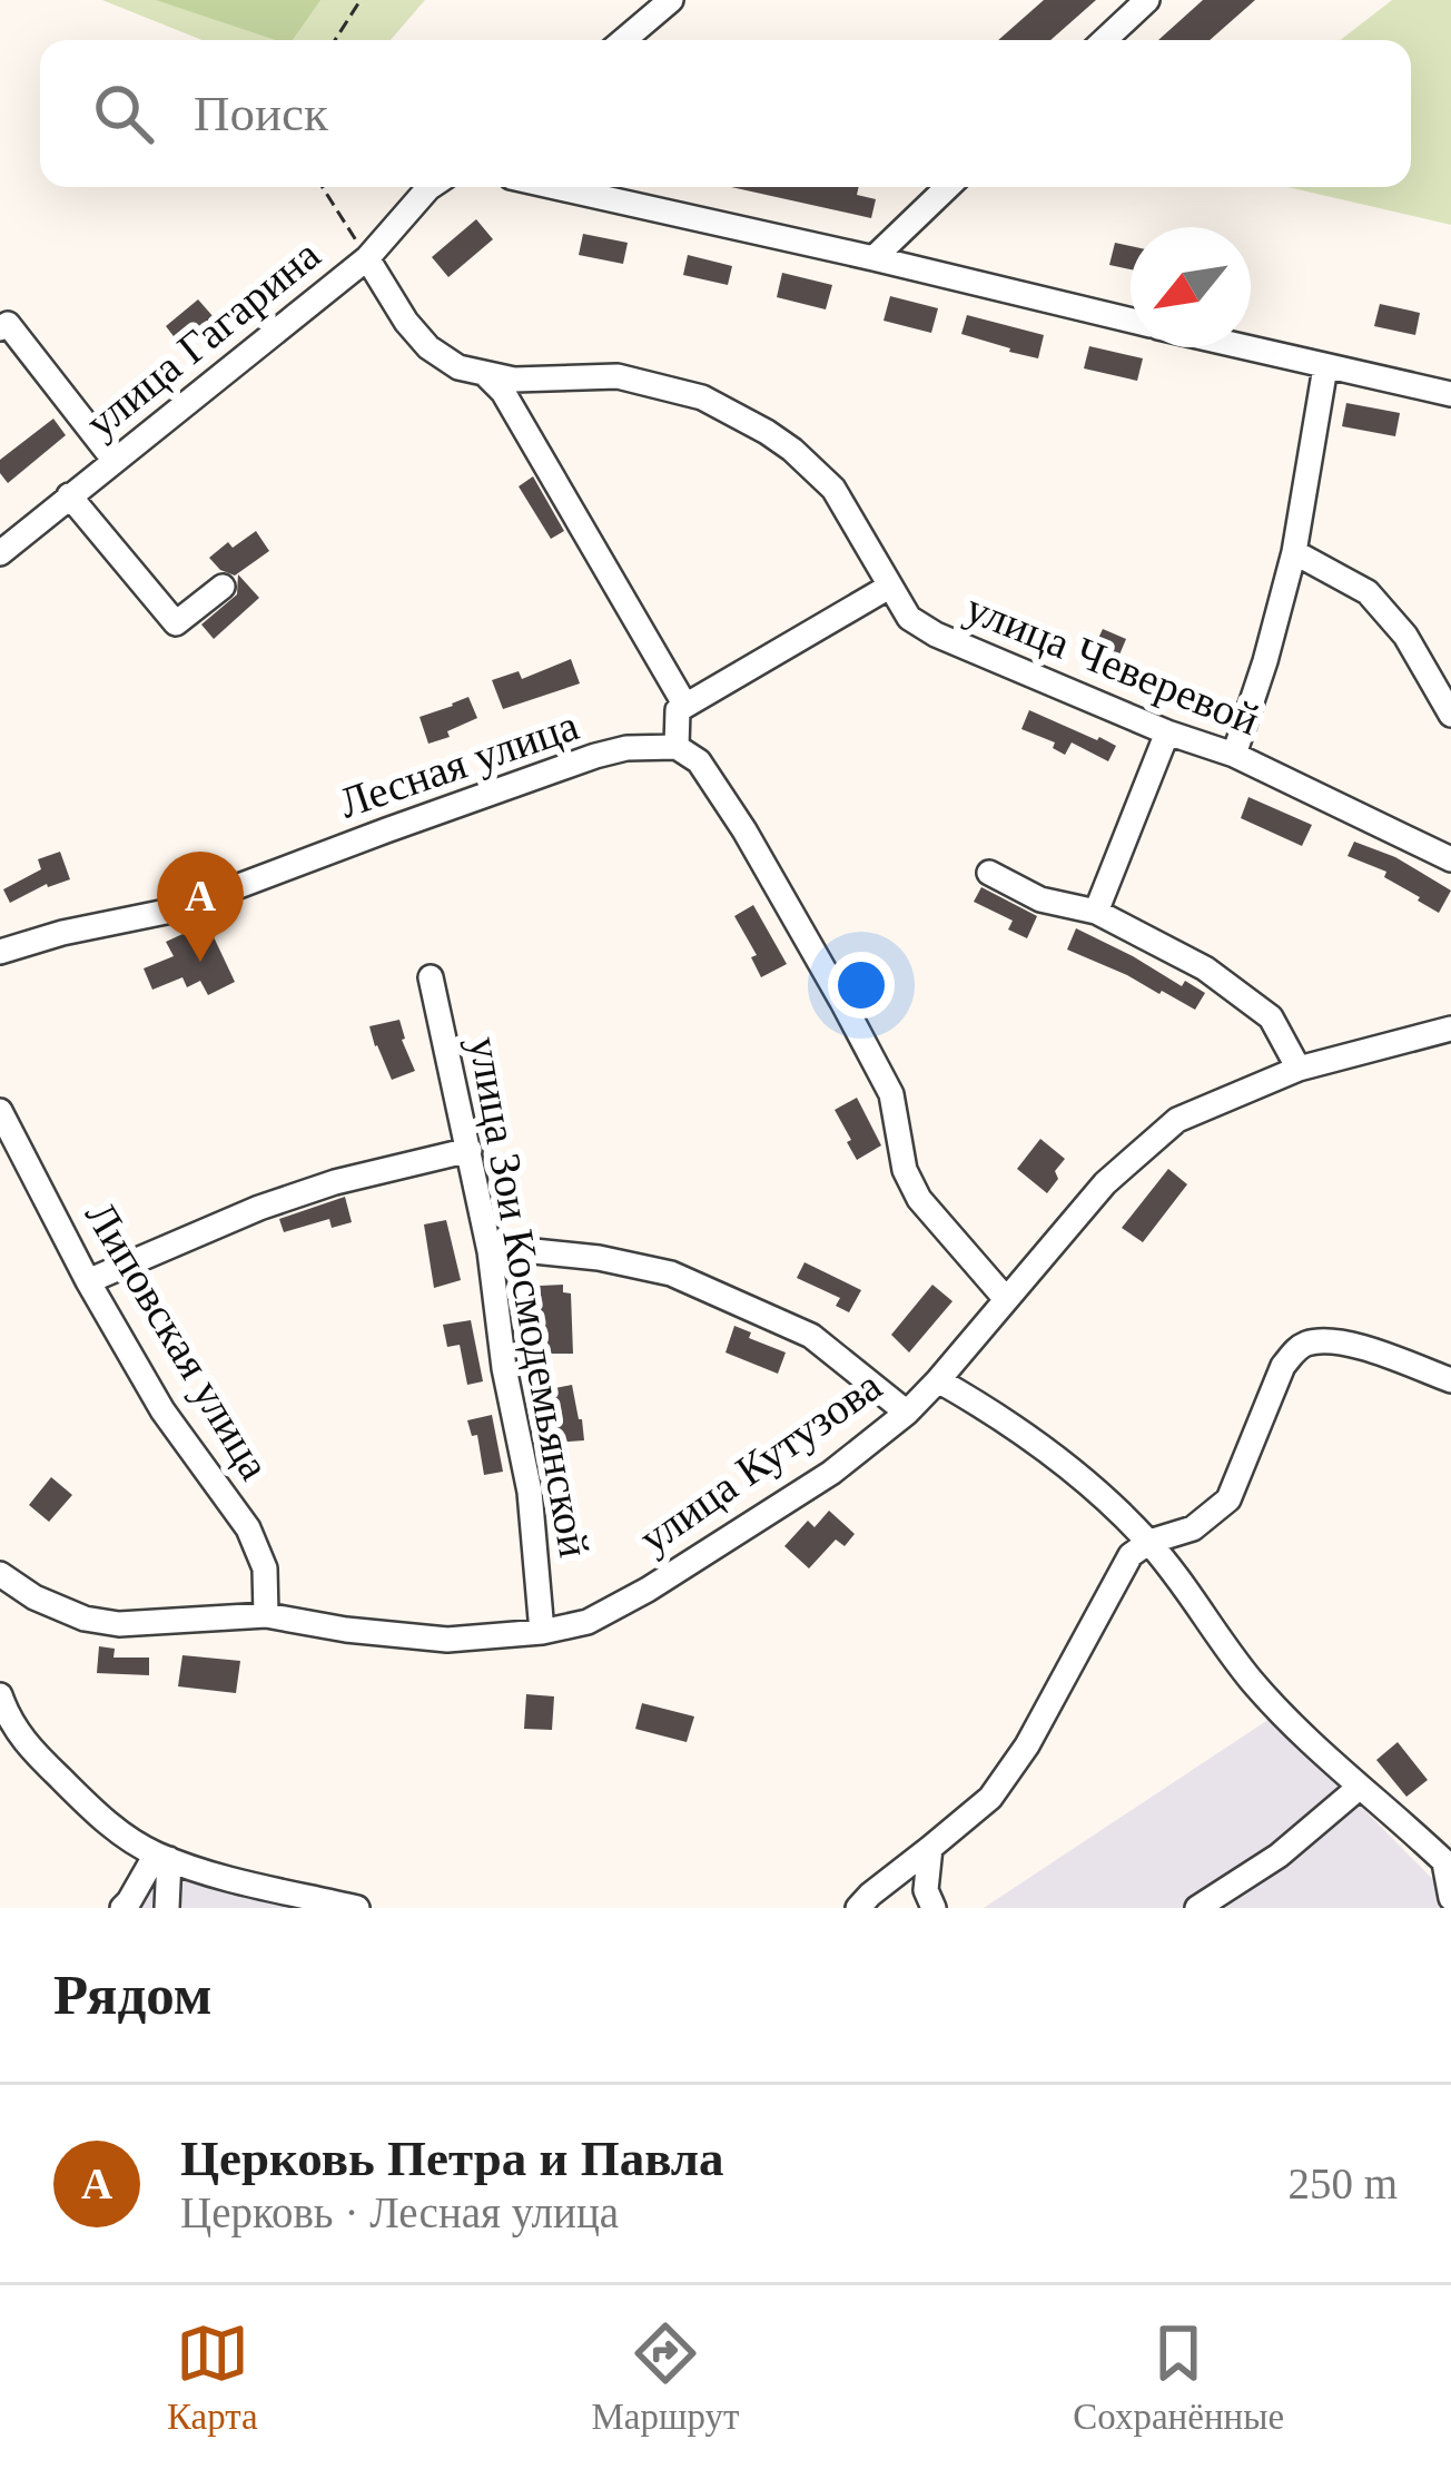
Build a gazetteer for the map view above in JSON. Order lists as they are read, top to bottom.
{
  "streets": {
    "street": [
      "улица Гагарина",
      "улица Чеверевой",
      "Лесная улица",
      "улица Зои Космодемьянской",
      "Липовская улица",
      "улица Кутузова"
    ]
  },
  "crossings": [
    ["улица Зои Космодемьянской", "улица Кутузова"],
    ["Липовская улица", "улица Кутузова"]
  ],
  "north": "bottom left",
  "page": {
    "search": "Поиск",
    "pins": "A",
    "heading": "Рядом",
    "list": [
      {
        "mark": "A",
        "name": "Церковь Петра и Павла",
        "note": "Церковь · Лесная улица",
        "value": "250 m"
      }
    ],
    "nav": ["Карта", "Маршрут", "Сохранённые"]
  }
}
